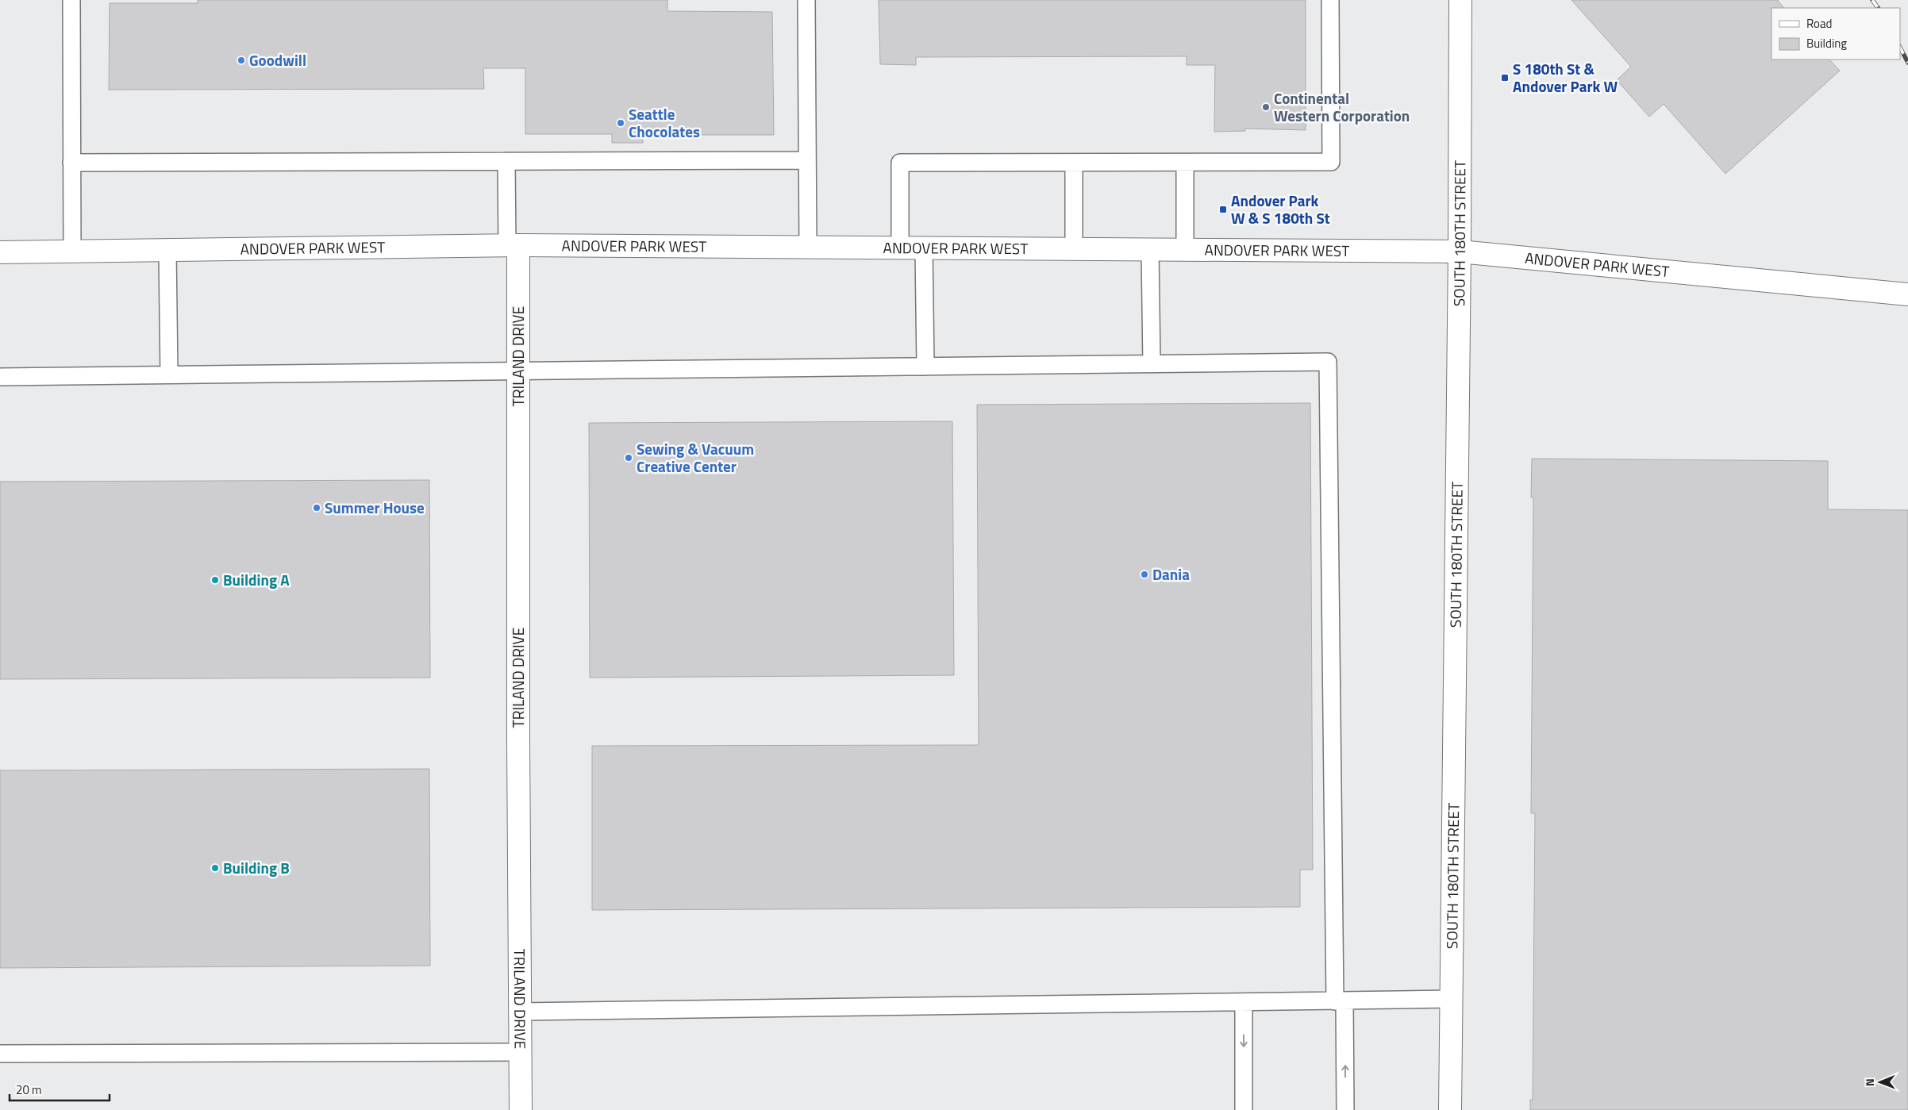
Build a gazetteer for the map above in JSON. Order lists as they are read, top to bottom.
{
  "streets": {
    "street": ["SOUTH 180TH STREET", "ANDOVER PARK WEST", "TRILAND DRIVE"]
  },
  "crossings": [
    ["SOUTH 180TH STREET", "ANDOVER PARK WEST"],
    ["ANDOVER PARK WEST", "TRILAND DRIVE"]
  ],
  "places": {
    "other": [
      "Goodwill",
      "Continental Western Corporation",
      "Seattle Chocolates",
      "Sewing & Vacuum Creative Center",
      "Summer House",
      "Dania",
      "Building A",
      "Building B"
    ],
    "transit": ["S 180th St & Andover Park W", "Andover Park W & S 180th St"]
  },
  "legend": ["Road", "Building"],
  "scale_bar": "20 m",
  "north": "left"
}
